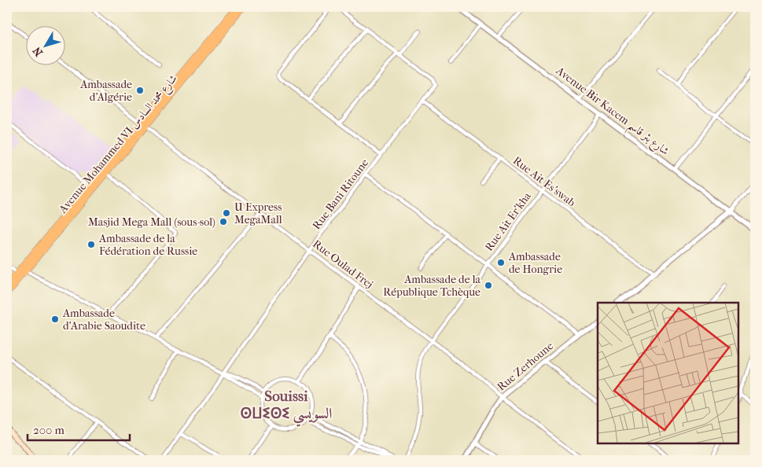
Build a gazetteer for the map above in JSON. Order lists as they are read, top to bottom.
{
  "streets": {
    "main road": ["Avenue Mohammed VI شارع محمد السادس"],
    "street": [
      "Avenue Bir Kacem شارع بئر قاسم",
      "Rue Ait Es'swab",
      "Rue Bani Ritoune",
      "Rue Ait Er'kha",
      "Rue Oulad Frej",
      "Rue Zerhoune"
    ]
  },
  "crossings": [
    ["Avenue Bir Kacem شارع بئر قاسم", "Rue Ait Er'kha"],
    ["Avenue Mohammed VI شارع محمد السادس", "Rue Oulad Frej"],
    ["Rue Ait Es'swab", "Rue Bani Ritoune"],
    ["Rue Ait Es'swab", "Rue Ait Er'kha"],
    ["Rue Bani Ritoune", "Rue Oulad Frej"],
    ["Rue Ait Er'kha", "Rue Oulad Frej"],
    ["Rue Oulad Frej", "Rue Zerhoune"]
  ],
  "districts": ["Souissi ⵙⵡⵉⵙⵉ السويسي"],
  "places": [
    "Ambassade d'Algérie",
    "U Express MegaMall",
    "Masjid Mega Mall (sous-sol)",
    "Ambassade de la Fédération de Russie",
    "Ambassade de Hongrie",
    "Ambassade de la République Tchèque",
    "Ambassade d'Arabie Saoudite"
  ],
  "scale_bar": "200 m",
  "north": "bottom left"
}
